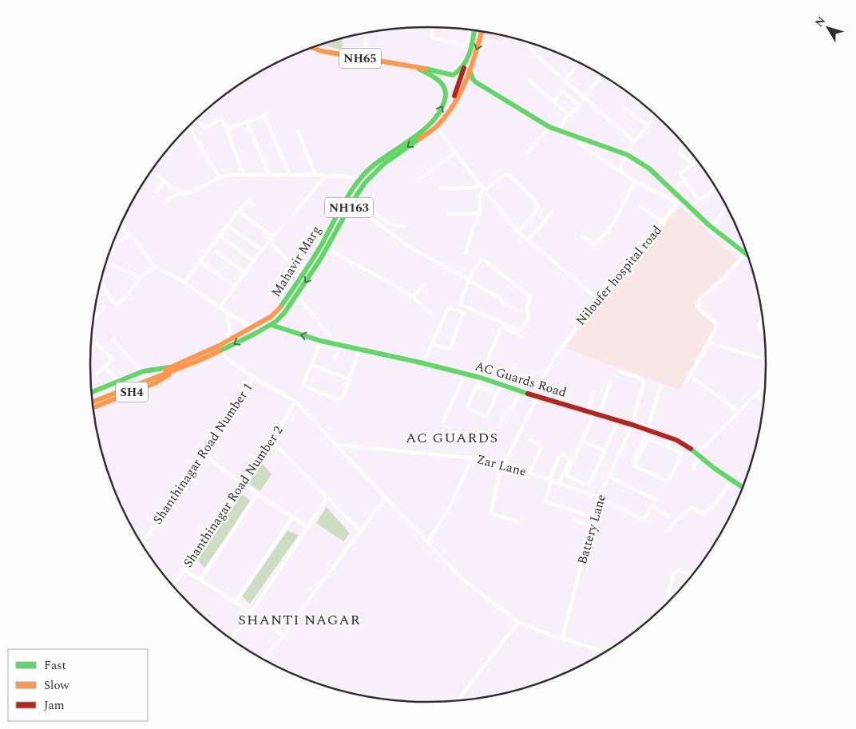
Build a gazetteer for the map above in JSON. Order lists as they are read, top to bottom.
{
  "streets": {
    "main road": [
      "NH65",
      "NH163",
      "Mahavir Marg",
      "AC Guards Road",
      "SH4"
    ],
    "street": [
      "Niloufer hospital road",
      "Shanthinagar Road Number 1",
      "Zar Lane",
      "Shanthinagar Road Number 2",
      "Battery Lane"
    ]
  },
  "crossings": [
    ["NH65", "NH163"],
    ["NH65", "Mahavir Marg"],
    ["NH163", "Mahavir Marg"],
    ["NH163", "SH4"],
    ["Mahavir Marg", "AC Guards Road"],
    ["Mahavir Marg", "SH4"],
    ["Niloufer hospital road", "AC Guards Road"],
    ["Niloufer hospital road", "Zar Lane"],
    ["AC Guards Road", "Battery Lane"],
    ["Zar Lane", "Battery Lane"]
  ],
  "districts": ["AC GUARDS", "SHANTI NAGAR"],
  "legend": ["Fast", "Slow", "Jam"],
  "north": "top left"
}
